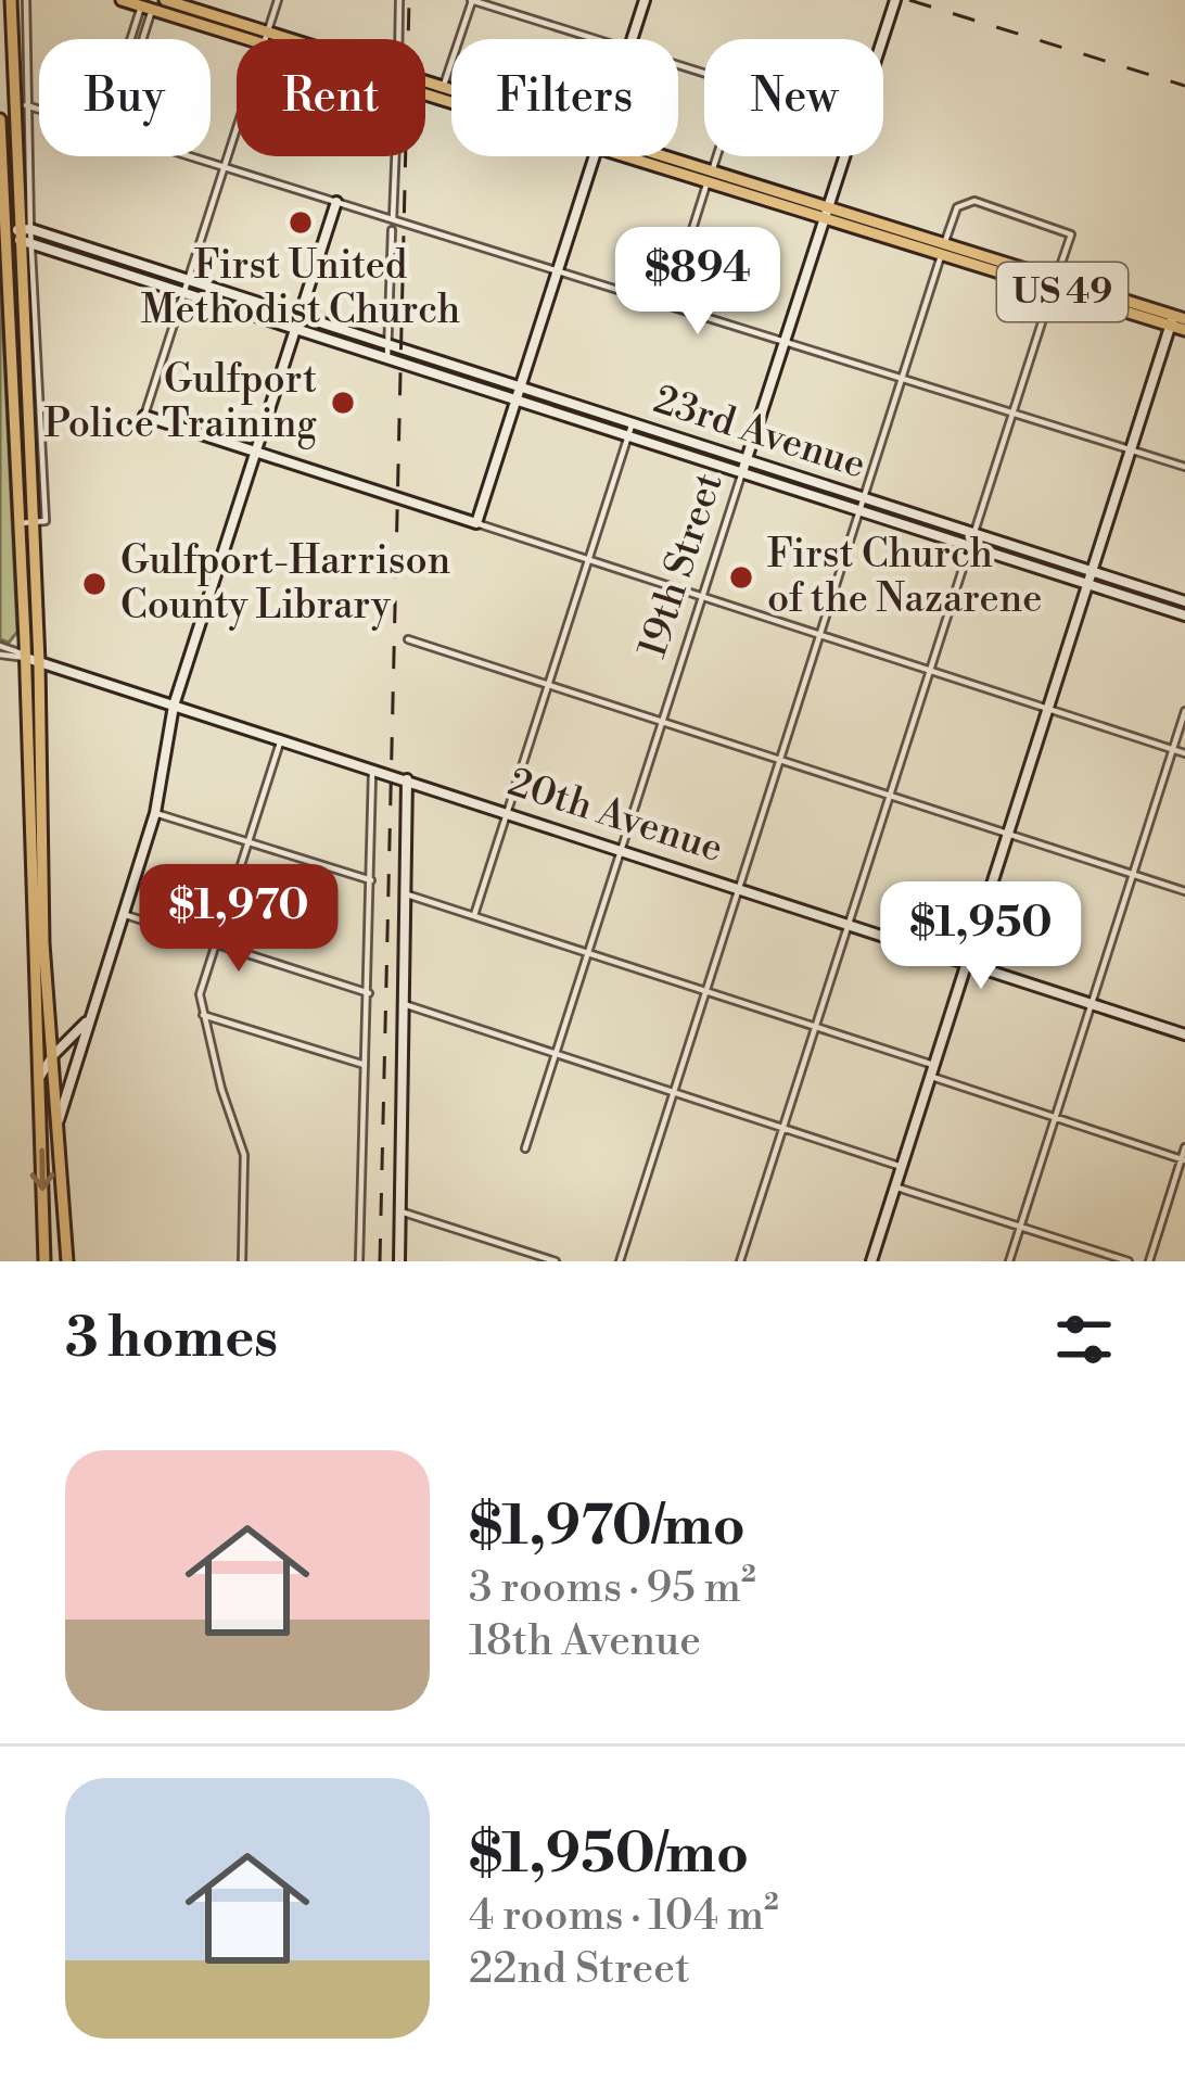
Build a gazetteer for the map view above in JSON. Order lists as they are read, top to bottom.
{
  "streets": {
    "main road": ["US 49"],
    "street": ["23rd Avenue", "19th Street", "20th Avenue"]
  },
  "crossings": [
    ["US 49", "19th Street"],
    ["23rd Avenue", "19th Street"],
    ["19th Street", "20th Avenue"]
  ],
  "places": [
    "First United Methodist Church",
    "Gulfport Police Training",
    "First Church of the Nazarene",
    "Gulfport-Harrison County Library"
  ],
  "page": {
    "chip": [
      "Buy",
      "Rent",
      "Filters",
      "New"
    ],
    "price": ["$894", "$1,970", "$1,950"],
    "heading": "3 homes",
    "list": [
      {
        "name": "$1,970/mo",
        "note": "3 rooms · 95 m² · 18th Avenue"
      },
      {
        "name": "$1,950/mo",
        "note": "4 rooms · 104 m² · 22nd Street"
      }
    ]
  }
}
